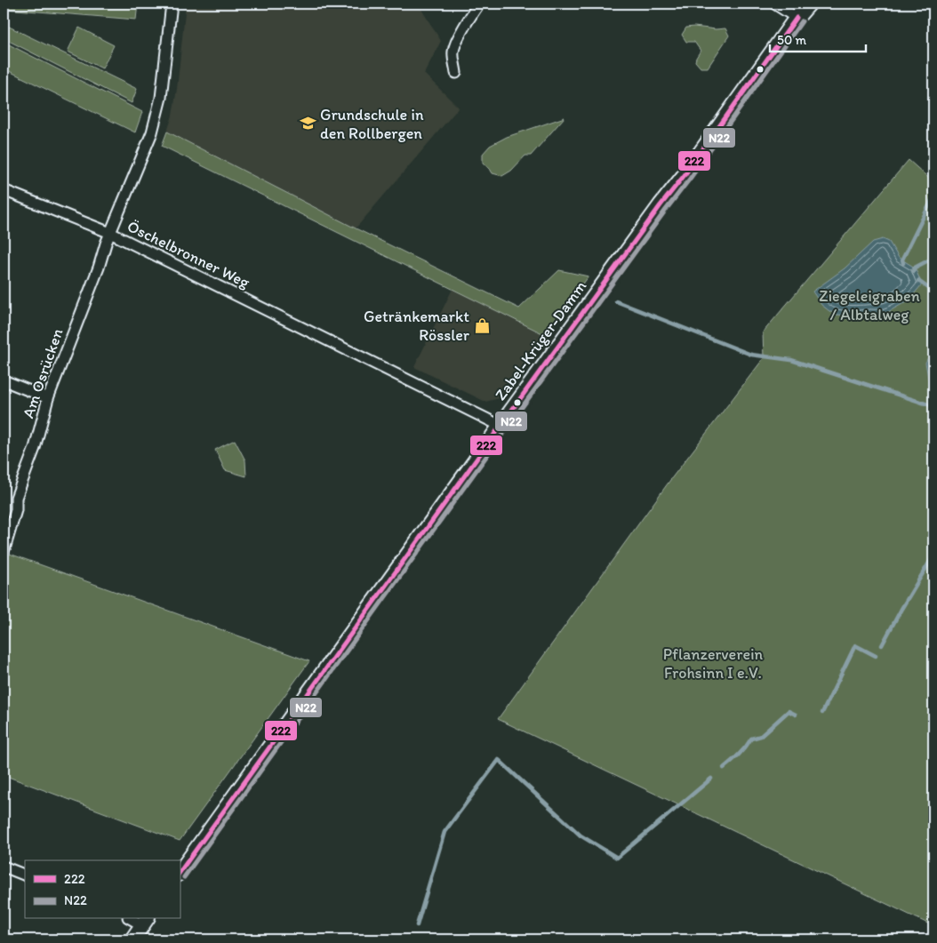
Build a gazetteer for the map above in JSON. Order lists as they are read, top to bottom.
{
  "streets": {
    "street": ["Öschelbronner Weg", "Zabel-Krüger-Damm", "Am Osrücken"]
  },
  "crossings": [
    ["Öschelbronner Weg", "Zabel-Krüger-Damm"],
    ["Öschelbronner Weg", "Am Osrücken"]
  ],
  "parks": ["Ziegeleigraben / Albtalweg", "Pflanzerverein Frohsinn I e.V."],
  "places": {
    "school or university": ["Grundschule in den Rollbergen"],
    "shop": ["Getränkemarkt Rössler"]
  },
  "lines": ["transit line 222", "transit line N22"],
  "legend": ["222", "N22"],
  "scale_bar": "50 m"
}
